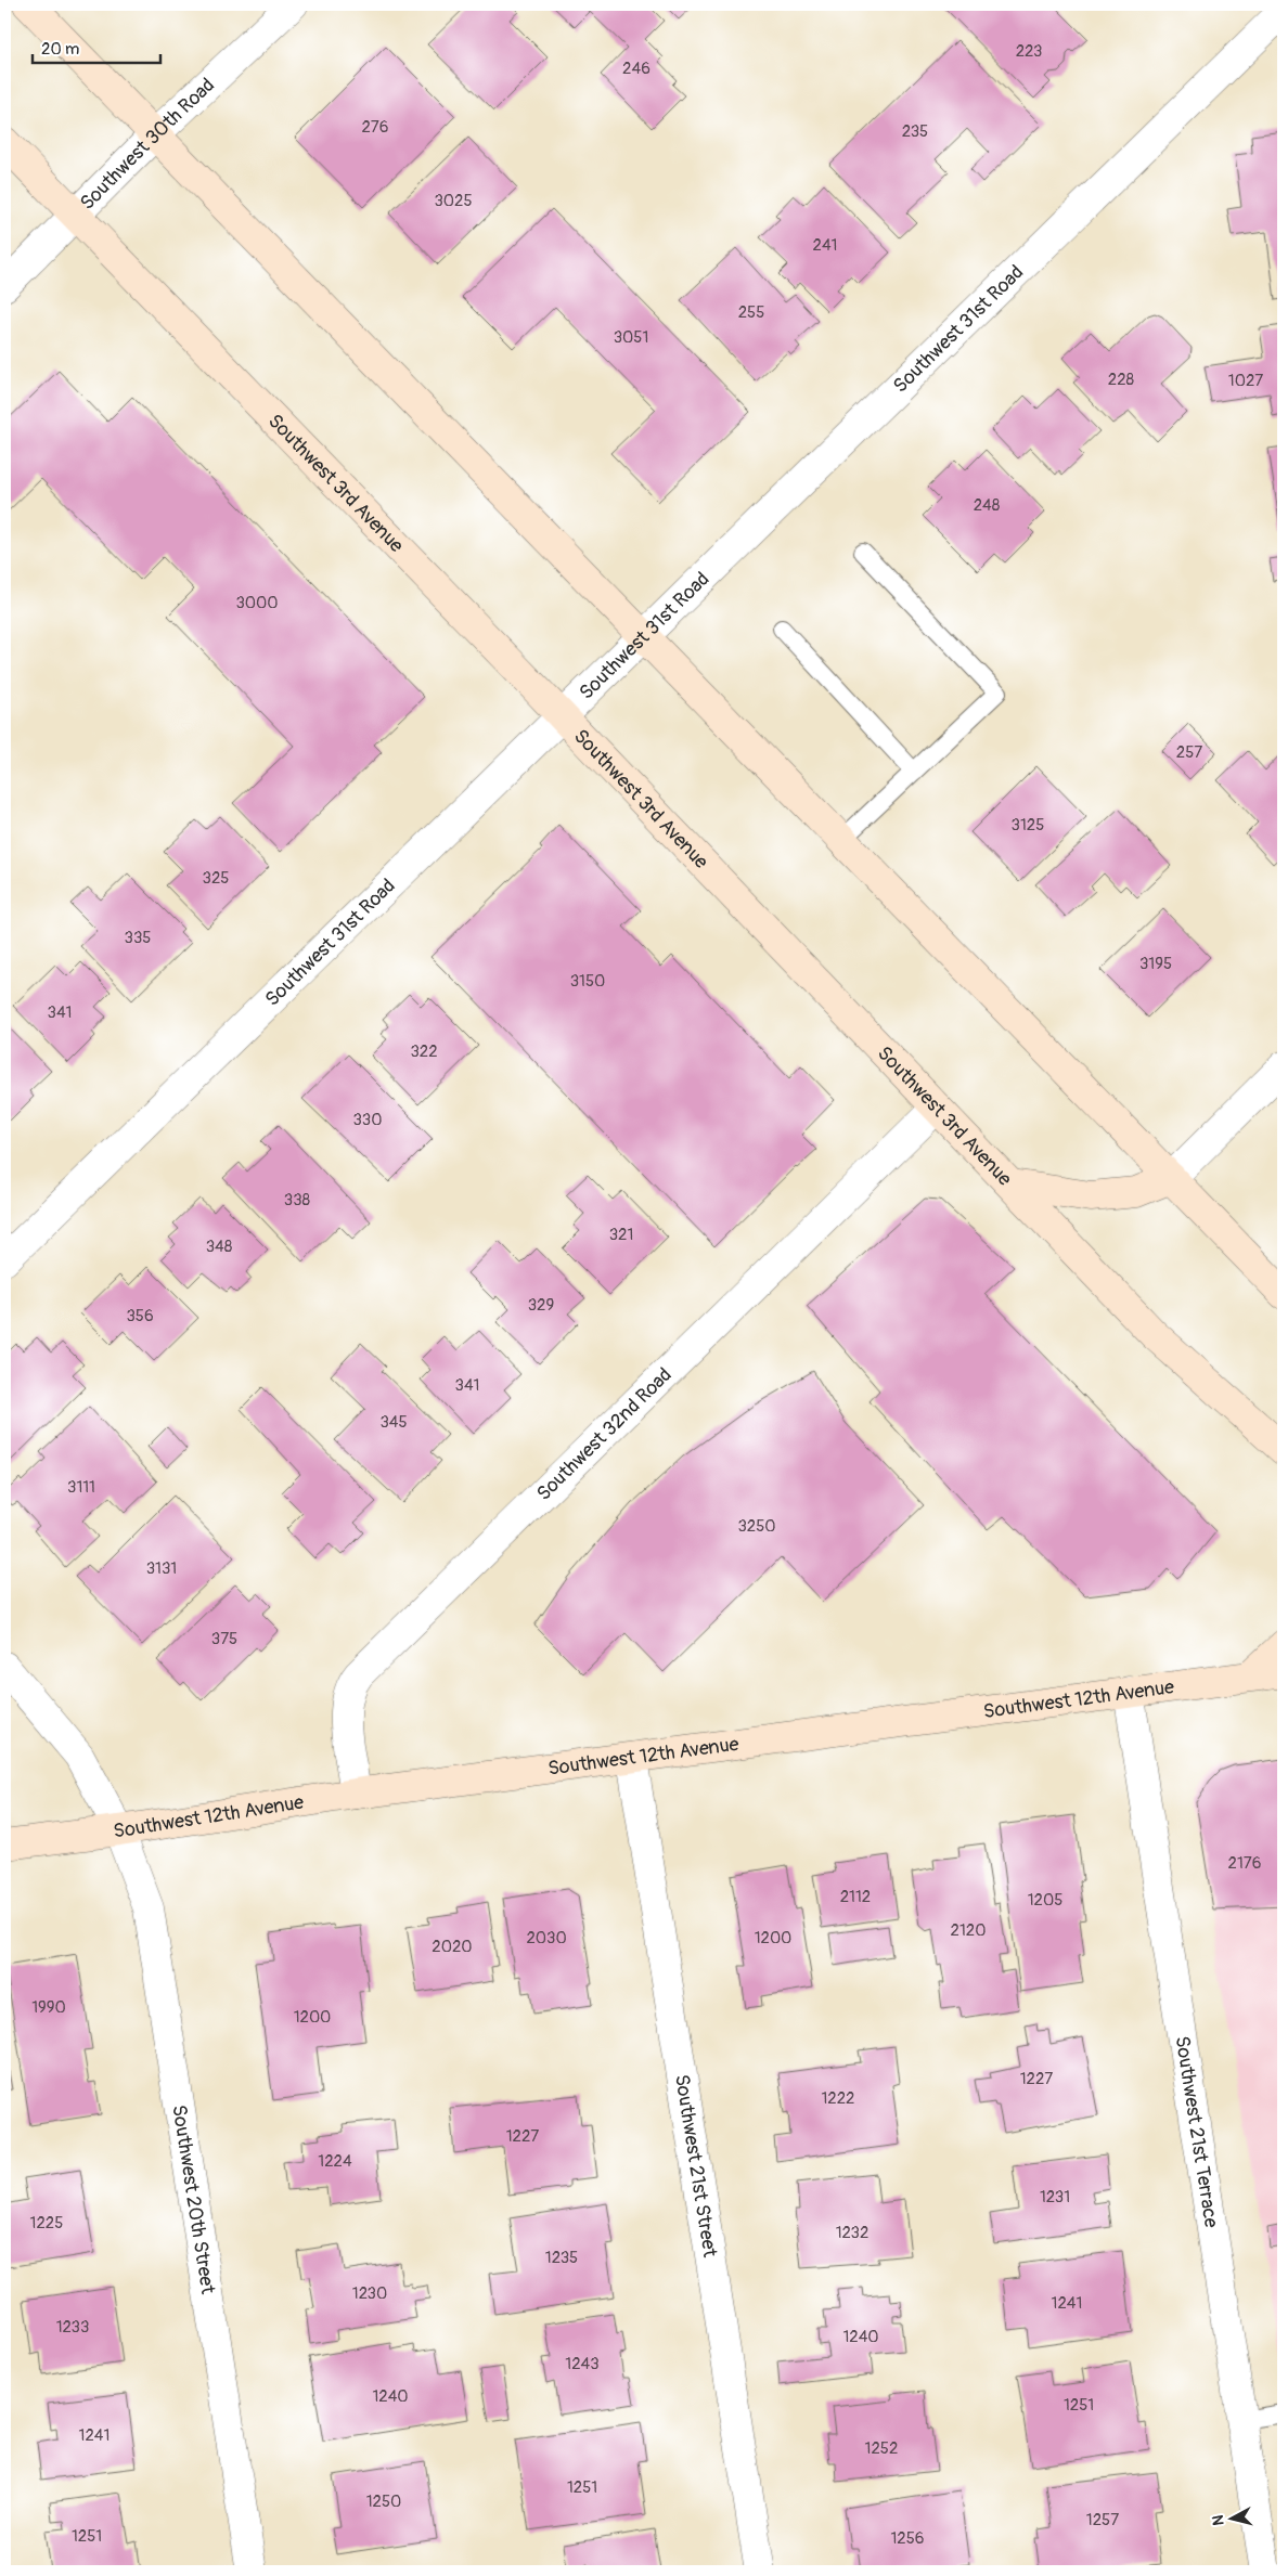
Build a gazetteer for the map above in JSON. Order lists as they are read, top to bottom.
{
  "streets": {
    "main road": ["Southwest 3rd Avenue", "Southwest 12th Avenue"],
    "street": [
      "Southwest 30th Road",
      "Southwest 31st Road",
      "Southwest 32nd Road",
      "Southwest 21st Terrace",
      "Southwest 21st Street",
      "Southwest 20th Street"
    ]
  },
  "crossings": [
    ["Southwest 30th Road", "Southwest 3rd Avenue"],
    ["Southwest 31st Road", "Southwest 3rd Avenue"],
    ["Southwest 3rd Avenue", "Southwest 32nd Road"],
    ["Southwest 32nd Road", "Southwest 12th Avenue"],
    ["Southwest 12th Avenue", "Southwest 21st Terrace"],
    ["Southwest 12th Avenue", "Southwest 21st Street"],
    ["Southwest 12th Avenue", "Southwest 20th Street"]
  ],
  "house_numbers": [
    "223",
    "246",
    "276",
    "235",
    "3025",
    "241",
    "255",
    "3051",
    "228",
    "1027",
    "248",
    "3000",
    "257",
    "3125",
    "325",
    "335",
    "3195",
    "3150",
    "341",
    "322",
    "330",
    "338",
    "321",
    "348",
    "329",
    "356",
    "341",
    "345",
    "3111",
    "3250",
    "3131",
    "375",
    "2176",
    "2112",
    "1205",
    "2120",
    "2030",
    "1200",
    "2020",
    "1990",
    "1200",
    "1227",
    "1222",
    "1227",
    "1224",
    "1231",
    "1225",
    "1232",
    "1235",
    "1230",
    "1241",
    "1233",
    "1240",
    "1243",
    "1240",
    "1251",
    "1241",
    "1252",
    "1251",
    "1250",
    "1257",
    "1251",
    "1256"
  ],
  "scale_bar": "20 m",
  "north": "left"
}
